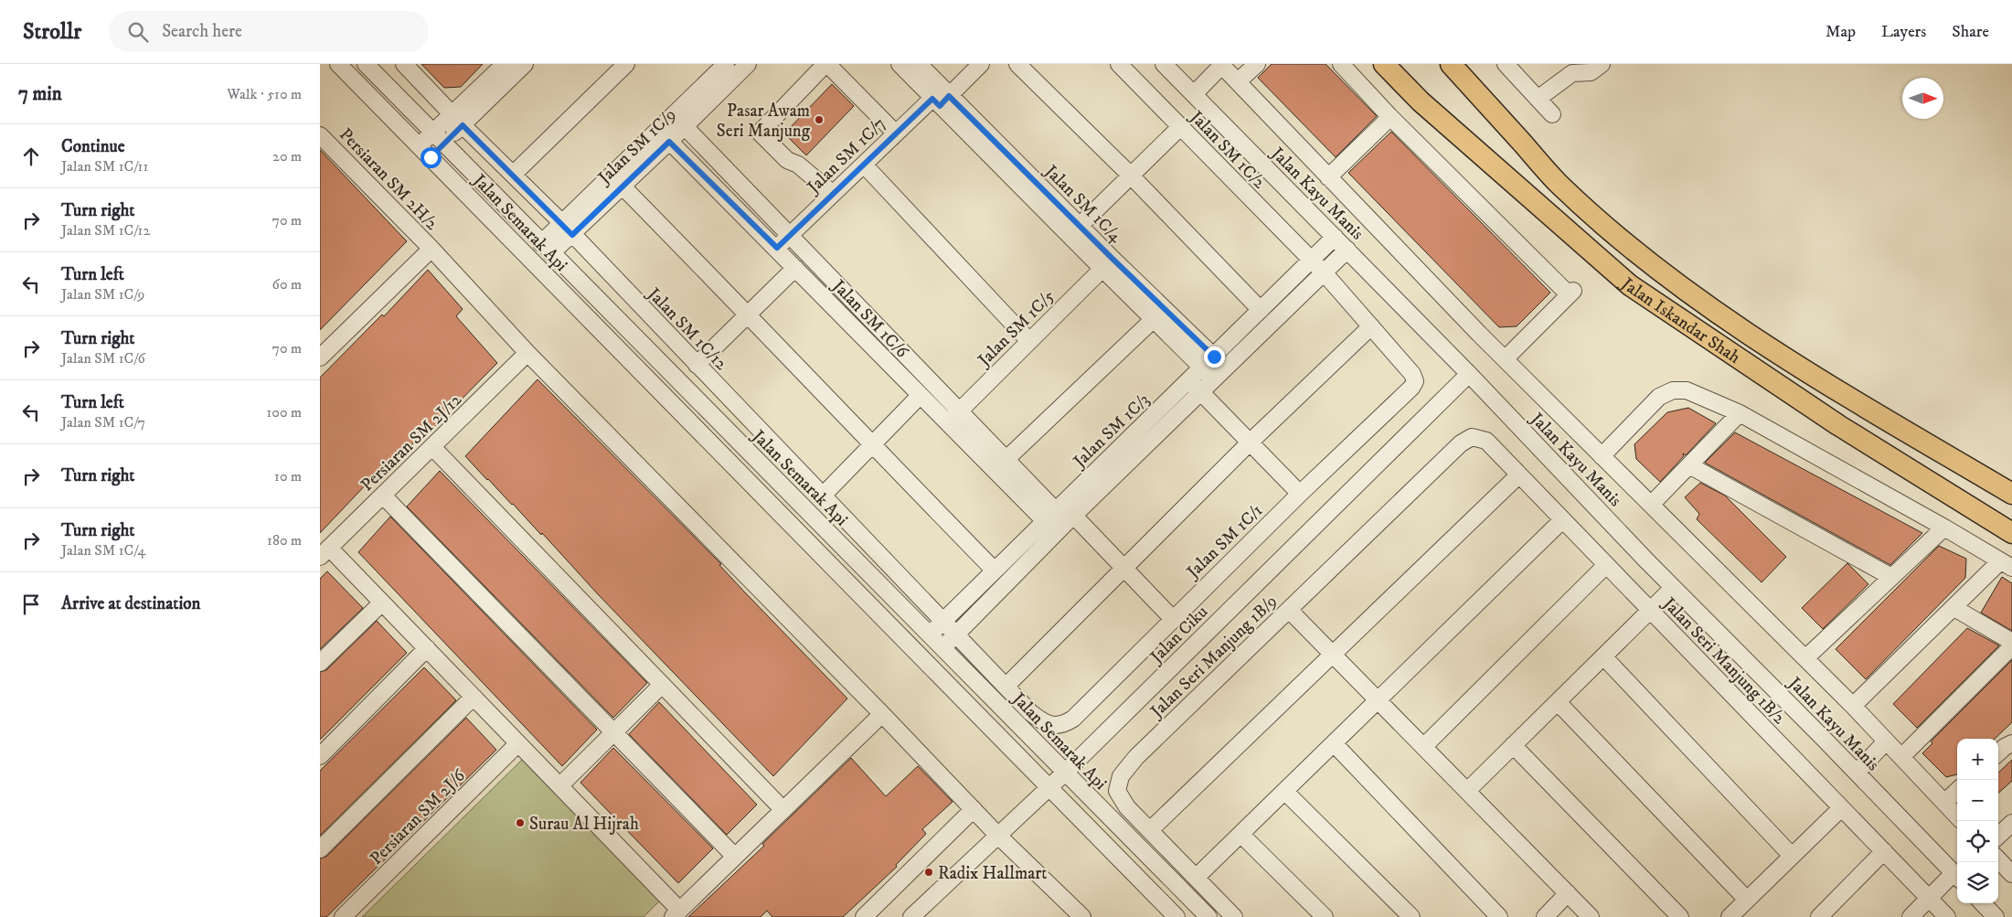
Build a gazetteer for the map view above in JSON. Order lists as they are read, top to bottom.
{
  "streets": {
    "main road": ["Jalan Iskandar Shah"],
    "street": [
      "Jalan SM 1C/9",
      "Jalan SM 1C/2",
      "Jalan SM 1C/7",
      "Persiaran SM 2H/2",
      "Jalan Kayu Manis",
      "Jalan SM 1C/4",
      "Jalan Semarak Api",
      "Jalan SM 1C/6",
      "Jalan SM 1C/5",
      "Jalan SM 1C/12",
      "Jalan SM 1C/3",
      "Persiaran SM 2J/12",
      "Jalan SM 1C/1",
      "Jalan Ciku",
      "Jalan Seri Manjung 1B/9",
      "Jalan Seri Manjung 1B/2",
      "Persiaran SM 2J/6"
    ]
  },
  "crossings": [
    ["Jalan SM 1C/9", "Jalan Semarak Api"],
    ["Jalan SM 1C/9", "Jalan SM 1C/6"],
    ["Jalan SM 1C/9", "Jalan SM 1C/12"],
    ["Jalan SM 1C/2", "Jalan SM 1C/3"],
    ["Jalan SM 1C/2", "Jalan SM 1C/1"],
    ["Jalan SM 1C/7", "Jalan SM 1C/4"],
    ["Jalan SM 1C/7", "Jalan SM 1C/6"],
    ["Persiaran SM 2H/2", "Persiaran SM 2J/12"],
    ["Persiaran SM 2H/2", "Jalan Ciku"],
    ["Jalan Kayu Manis", "Jalan SM 1C/3"],
    ["Jalan Kayu Manis", "Jalan Ciku"],
    ["Jalan SM 1C/4", "Jalan SM 1C/5"],
    ["Jalan SM 1C/4", "Jalan SM 1C/3"],
    ["Jalan Semarak Api", "Jalan SM 1C/3"],
    ["Jalan Semarak Api", "Jalan Ciku"],
    ["Jalan SM 1C/6", "Jalan SM 1C/5"],
    ["Jalan SM 1C/6", "Jalan SM 1C/3"],
    ["Jalan SM 1C/12", "Jalan SM 1C/3"],
    ["Jalan SM 1C/12", "Jalan SM 1C/1"],
    ["Jalan SM 1C/3", "Jalan SM 1C/1"],
    ["Jalan Seri Manjung 1B/9", "Jalan Seri Manjung 1B/2"]
  ],
  "places": ["Pasar Awam Seri Manjung", "Surau Al Hijrah", "Radix Hallmart"],
  "north": "right",
  "page": {
    "header": "Strollr",
    "search": "Search here",
    "nav": ["Map", "Layers", "Share"],
    "heading": ["7 min", "Walk · 510 m"],
    "list": [
      ["Continue", "Jalan SM 1C/11", "20 m"],
      ["Turn right", "Jalan SM 1C/12", "70 m"],
      ["Turn left", "Jalan SM 1C/9", "60 m"],
      ["Turn right", "Jalan SM 1C/6", "70 m"],
      ["Turn left", "Jalan SM 1C/7", "100 m"],
      ["Turn right", "10 m"],
      ["Turn right", "Jalan SM 1C/4", "180 m"],
      "Arrive at destination"
    ],
    "map_buttons": ["+", "−"]
  }
}
